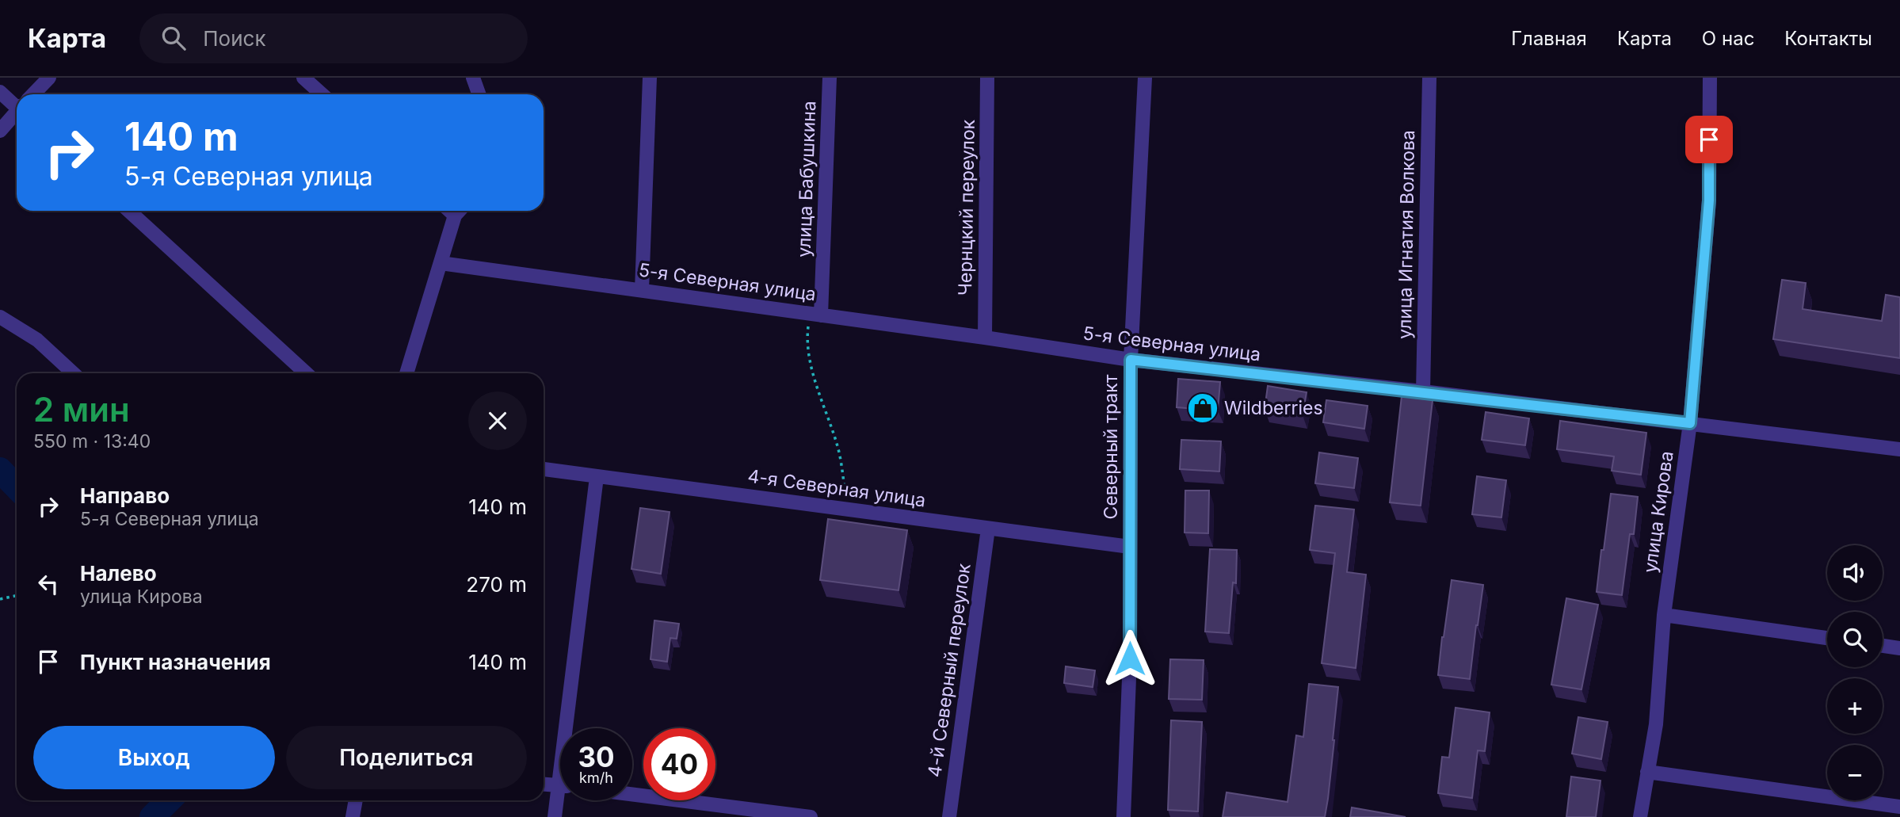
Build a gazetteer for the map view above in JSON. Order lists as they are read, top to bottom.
{
  "streets": {
    "street": [
      "улица Бабушкина",
      "Чернцкий переулок",
      "улица Игнатия Волкова",
      "5-я Северная улица",
      "Северный тракт",
      "4-я Северная улица",
      "улица Кирова",
      "4-й Северный переулок"
    ]
  },
  "crossings": [
    ["улица Бабушкина", "5-я Северная улица"],
    ["Чернцкий переулок", "5-я Северная улица"],
    ["улица Игнатия Волкова", "5-я Северная улица"],
    ["5-я Северная улица", "Северный тракт"],
    ["5-я Северная улица", "улица Кирова"],
    ["Северный тракт", "4-я Северная улица"],
    ["4-я Северная улица", "4-й Северный переулок"]
  ],
  "places": {
    "shop": ["Wildberries"]
  },
  "page": {
    "header": "Карта",
    "search": "Поиск",
    "nav": [
      "Главная",
      "Карта",
      "О нас",
      "Контакты"
    ],
    "turn": ["140 m", "5-я Северная улица"],
    "heading": ["2 мин", "550 m · 13:40"],
    "list": [
      {
        "name": "Направо",
        "note": "5-я Северная улица",
        "value": "140 m"
      },
      {
        "name": "Налево",
        "note": "улица Кирова",
        "value": "270 m"
      },
      {
        "name": "Пункт назначения",
        "value": "140 m"
      }
    ],
    "map_buttons": ["+", "−"],
    "buttons": ["Выход", "Поделиться"],
    "speed": "30 km/h",
    "limit": "40"
  }
}
